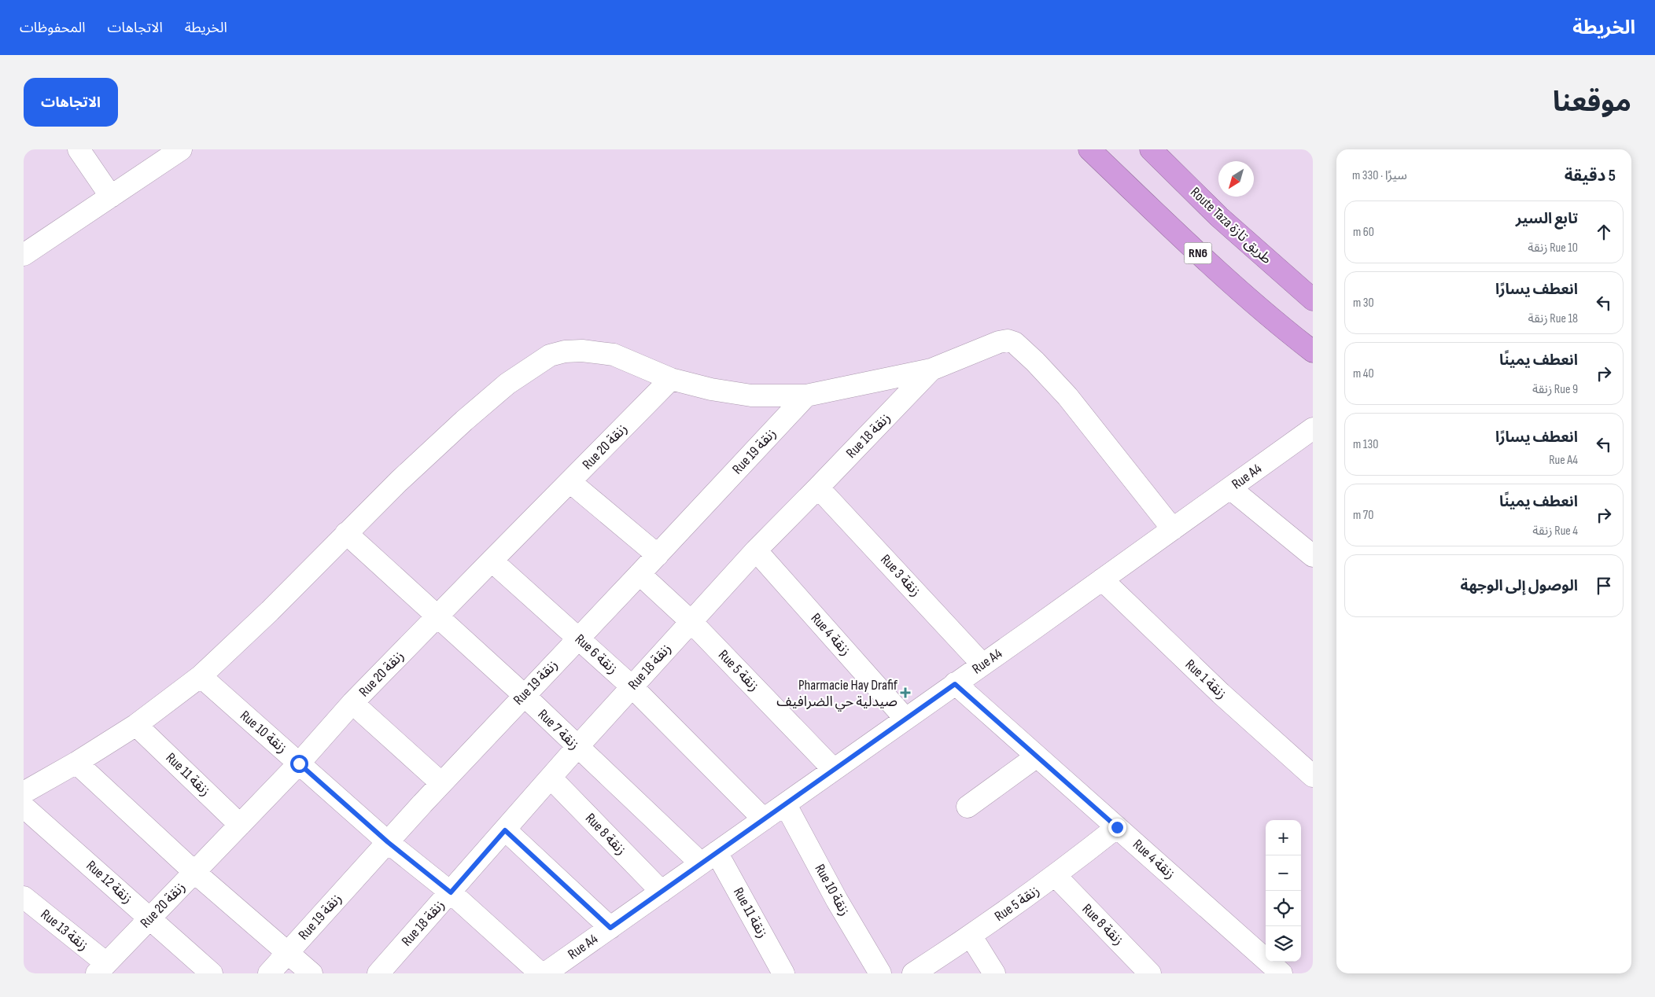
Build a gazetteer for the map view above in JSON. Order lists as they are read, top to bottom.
{
  "streets": {
    "highway": ["Route Taza طريق تازة", "RN6"],
    "street": [
      "Rue 18 زنقة",
      "Rue 20 زنقة",
      "Rue 19 زنقة",
      "Rue A4",
      "Rue 3 زنقة",
      "Rue 4 زنقة",
      "Rue 6 زنقة",
      "Rue 5 زنقة",
      "Rue 1 زنقة",
      "Rue 7 زنقة",
      "Rue 10 زنقة",
      "Rue 11 زنقة",
      "Rue 8 زنقة",
      "Rue 12 زنقة",
      "Rue 13 زنقة"
    ]
  },
  "crossings": [
    ["Rue 18 زنقة", "Rue 3 زنقة"],
    ["Rue 18 زنقة", "Rue 4 زنقة"],
    ["Rue 18 زنقة", "Rue 6 زنقة"],
    ["Rue 18 زنقة", "Rue 5 زنقة"],
    ["Rue 18 زنقة", "Rue 7 زنقة"],
    ["Rue 18 زنقة", "Rue 10 زنقة"],
    ["Rue 18 زنقة", "Rue 8 زنقة"],
    ["Rue 20 زنقة", "Rue 6 زنقة"],
    ["Rue 20 زنقة", "Rue 7 زنقة"],
    ["Rue 20 زنقة", "Rue 10 زنقة"],
    ["Rue 20 زنقة", "Rue 11 زنقة"],
    ["Rue 20 زنقة", "Rue 12 زنقة"],
    ["Rue 20 زنقة", "Rue 13 زنقة"],
    ["Rue 19 زنقة", "Rue 6 زنقة"],
    ["Rue 19 زنقة", "Rue 5 زنقة"],
    ["Rue 19 زنقة", "Rue 7 زنقة"],
    ["Rue 19 زنقة", "Rue 10 زنقة"],
    ["Rue A4", "Rue 3 زنقة"],
    ["Rue A4", "Rue 4 زنقة"],
    ["Rue A4", "Rue 6 زنقة"],
    ["Rue A4", "Rue 5 زنقة"],
    ["Rue A4", "Rue 1 زنقة"],
    ["Rue A4", "Rue 7 زنقة"],
    ["Rue A4", "Rue 10 زنقة"],
    ["Rue A4", "Rue 11 زنقة"],
    ["Rue A4", "Rue 8 زنقة"],
    ["Rue 4 زنقة", "Rue 5 زنقة"],
    ["Rue 5 زنقة", "Rue 8 زنقة"],
    ["Rue 7 زنقة", "Rue 11 زنقة"]
  ],
  "places": {
    "health": ["Pharmacie Hay Drafif صيدلية حي الضرافيف"]
  },
  "north": "bottom left",
  "page": {
    "header": "الخريطة",
    "nav": ["الخريطة", "الاتجاهات", "المحفوظات"],
    "title": "موقعنا",
    "buttons": "الاتجاهات",
    "heading": ["5 دقيقة", "سيرًا · 330 m"],
    "list": [
      ["تابع السير", "Rue 10 زنقة", "60 m"],
      ["انعطف يسارًا", "Rue 18 زنقة", "30 m"],
      ["انعطف يمينًا", "Rue 9 زنقة", "40 m"],
      ["انعطف يسارًا", "Rue A4", "130 m"],
      ["انعطف يمينًا", "Rue 4 زنقة", "70 m"],
      "الوصول إلى الوجهة"
    ],
    "map_buttons": ["+", "−"]
  }
}
